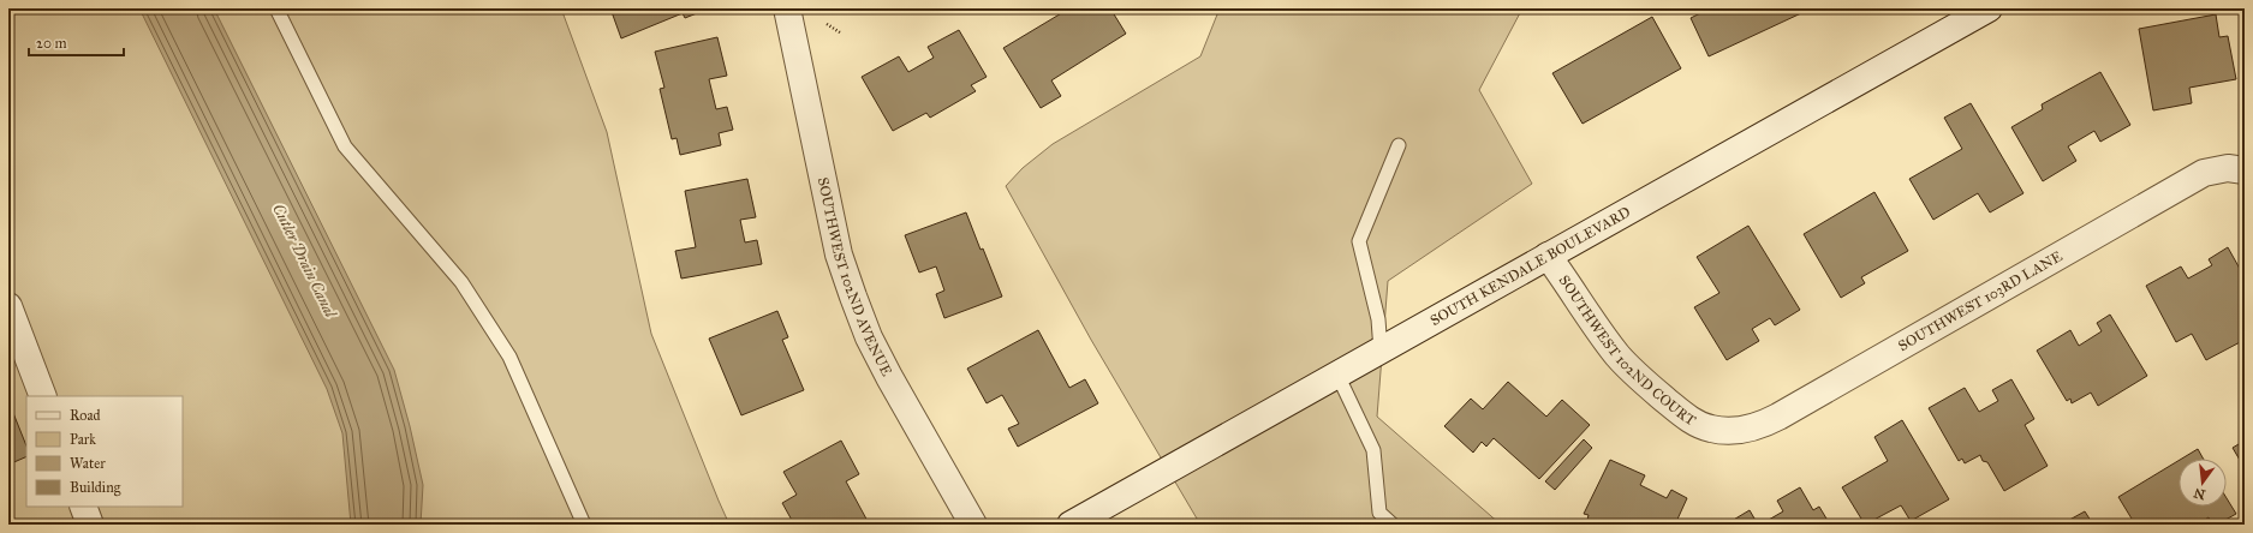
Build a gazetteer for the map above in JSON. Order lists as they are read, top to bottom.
{
  "streets": {
    "street": [
      "SOUTH KENDALE BOULEVARD",
      "SOUTHWEST 102ND AVENUE",
      "SOUTHWEST 103RD LANE",
      "SOUTHWEST 102ND COURT"
    ]
  },
  "crossings": [
    ["SOUTH KENDALE BOULEVARD", "SOUTHWEST 102ND COURT"],
    ["SOUTHWEST 103RD LANE", "SOUTHWEST 102ND COURT"]
  ],
  "water": ["Cutler Drain Canal"],
  "legend": [
    "Road",
    "Park",
    "Water",
    "Building"
  ],
  "scale_bar": "20 m",
  "north": "bottom"
}
